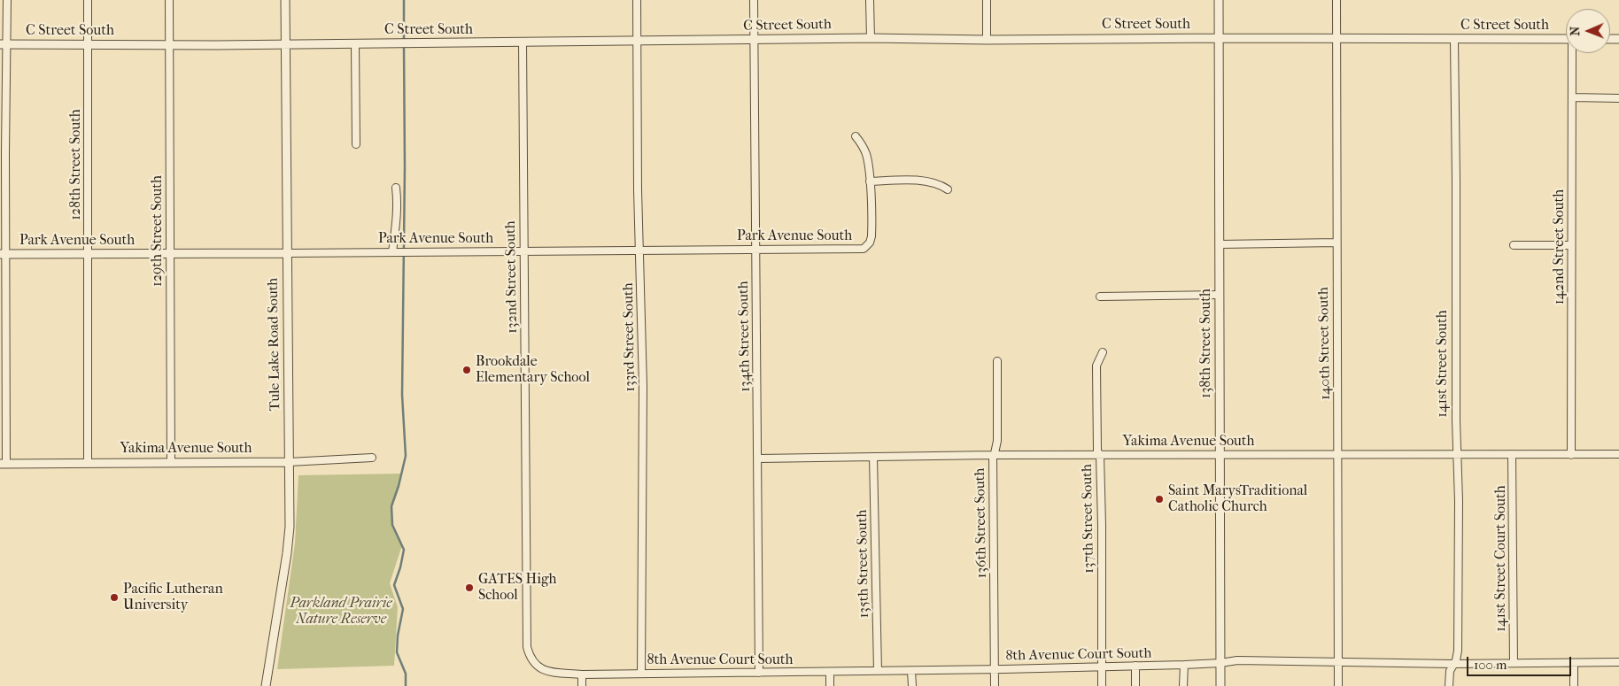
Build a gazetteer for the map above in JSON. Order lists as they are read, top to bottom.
{
  "streets": {
    "street": [
      "C Street South",
      "128th Street South",
      "129th Street South",
      "Park Avenue South",
      "142nd Street South",
      "132nd Street South",
      "134th Street South",
      "133rd Street South",
      "138th Street South",
      "140th Street South",
      "Tule Lake Road South",
      "141st Street South",
      "Yakima Avenue South",
      "137th Street South",
      "136th Street South",
      "141st Street Court South",
      "135th Street South",
      "8th Avenue Court South"
    ]
  },
  "crossings": [
    ["C Street South", "128th Street South"],
    ["C Street South", "129th Street South"],
    ["C Street South", "132nd Street South"],
    ["C Street South", "134th Street South"],
    ["C Street South", "133rd Street South"],
    ["C Street South", "138th Street South"],
    ["C Street South", "140th Street South"],
    ["C Street South", "Tule Lake Road South"],
    ["C Street South", "141st Street South"],
    ["128th Street South", "Park Avenue South"],
    ["128th Street South", "Yakima Avenue South"],
    ["129th Street South", "Park Avenue South"],
    ["129th Street South", "Yakima Avenue South"],
    ["Park Avenue South", "132nd Street South"],
    ["Park Avenue South", "134th Street South"],
    ["Park Avenue South", "133rd Street South"],
    ["Park Avenue South", "Tule Lake Road South"],
    ["142nd Street South", "Yakima Avenue South"],
    ["132nd Street South", "8th Avenue Court South"],
    ["134th Street South", "Yakima Avenue South"],
    ["134th Street South", "8th Avenue Court South"],
    ["133rd Street South", "8th Avenue Court South"],
    ["138th Street South", "Yakima Avenue South"],
    ["138th Street South", "8th Avenue Court South"],
    ["140th Street South", "Yakima Avenue South"],
    ["140th Street South", "8th Avenue Court South"],
    ["Tule Lake Road South", "Yakima Avenue South"],
    ["141st Street South", "Yakima Avenue South"],
    ["141st Street South", "8th Avenue Court South"],
    ["Yakima Avenue South", "137th Street South"],
    ["Yakima Avenue South", "136th Street South"],
    ["Yakima Avenue South", "141st Street Court South"],
    ["Yakima Avenue South", "135th Street South"],
    ["137th Street South", "8th Avenue Court South"],
    ["136th Street South", "8th Avenue Court South"],
    ["141st Street Court South", "8th Avenue Court South"],
    ["135th Street South", "8th Avenue Court South"]
  ],
  "parks": ["Parkland Prairie Nature Reserve"],
  "places": [
    "Brookdale Elementary School",
    "Saint MarysTraditional Catholic Church",
    "GATES High School",
    "Pacific Lutheran University"
  ],
  "scale_bar": "100 m",
  "north": "left"
}
